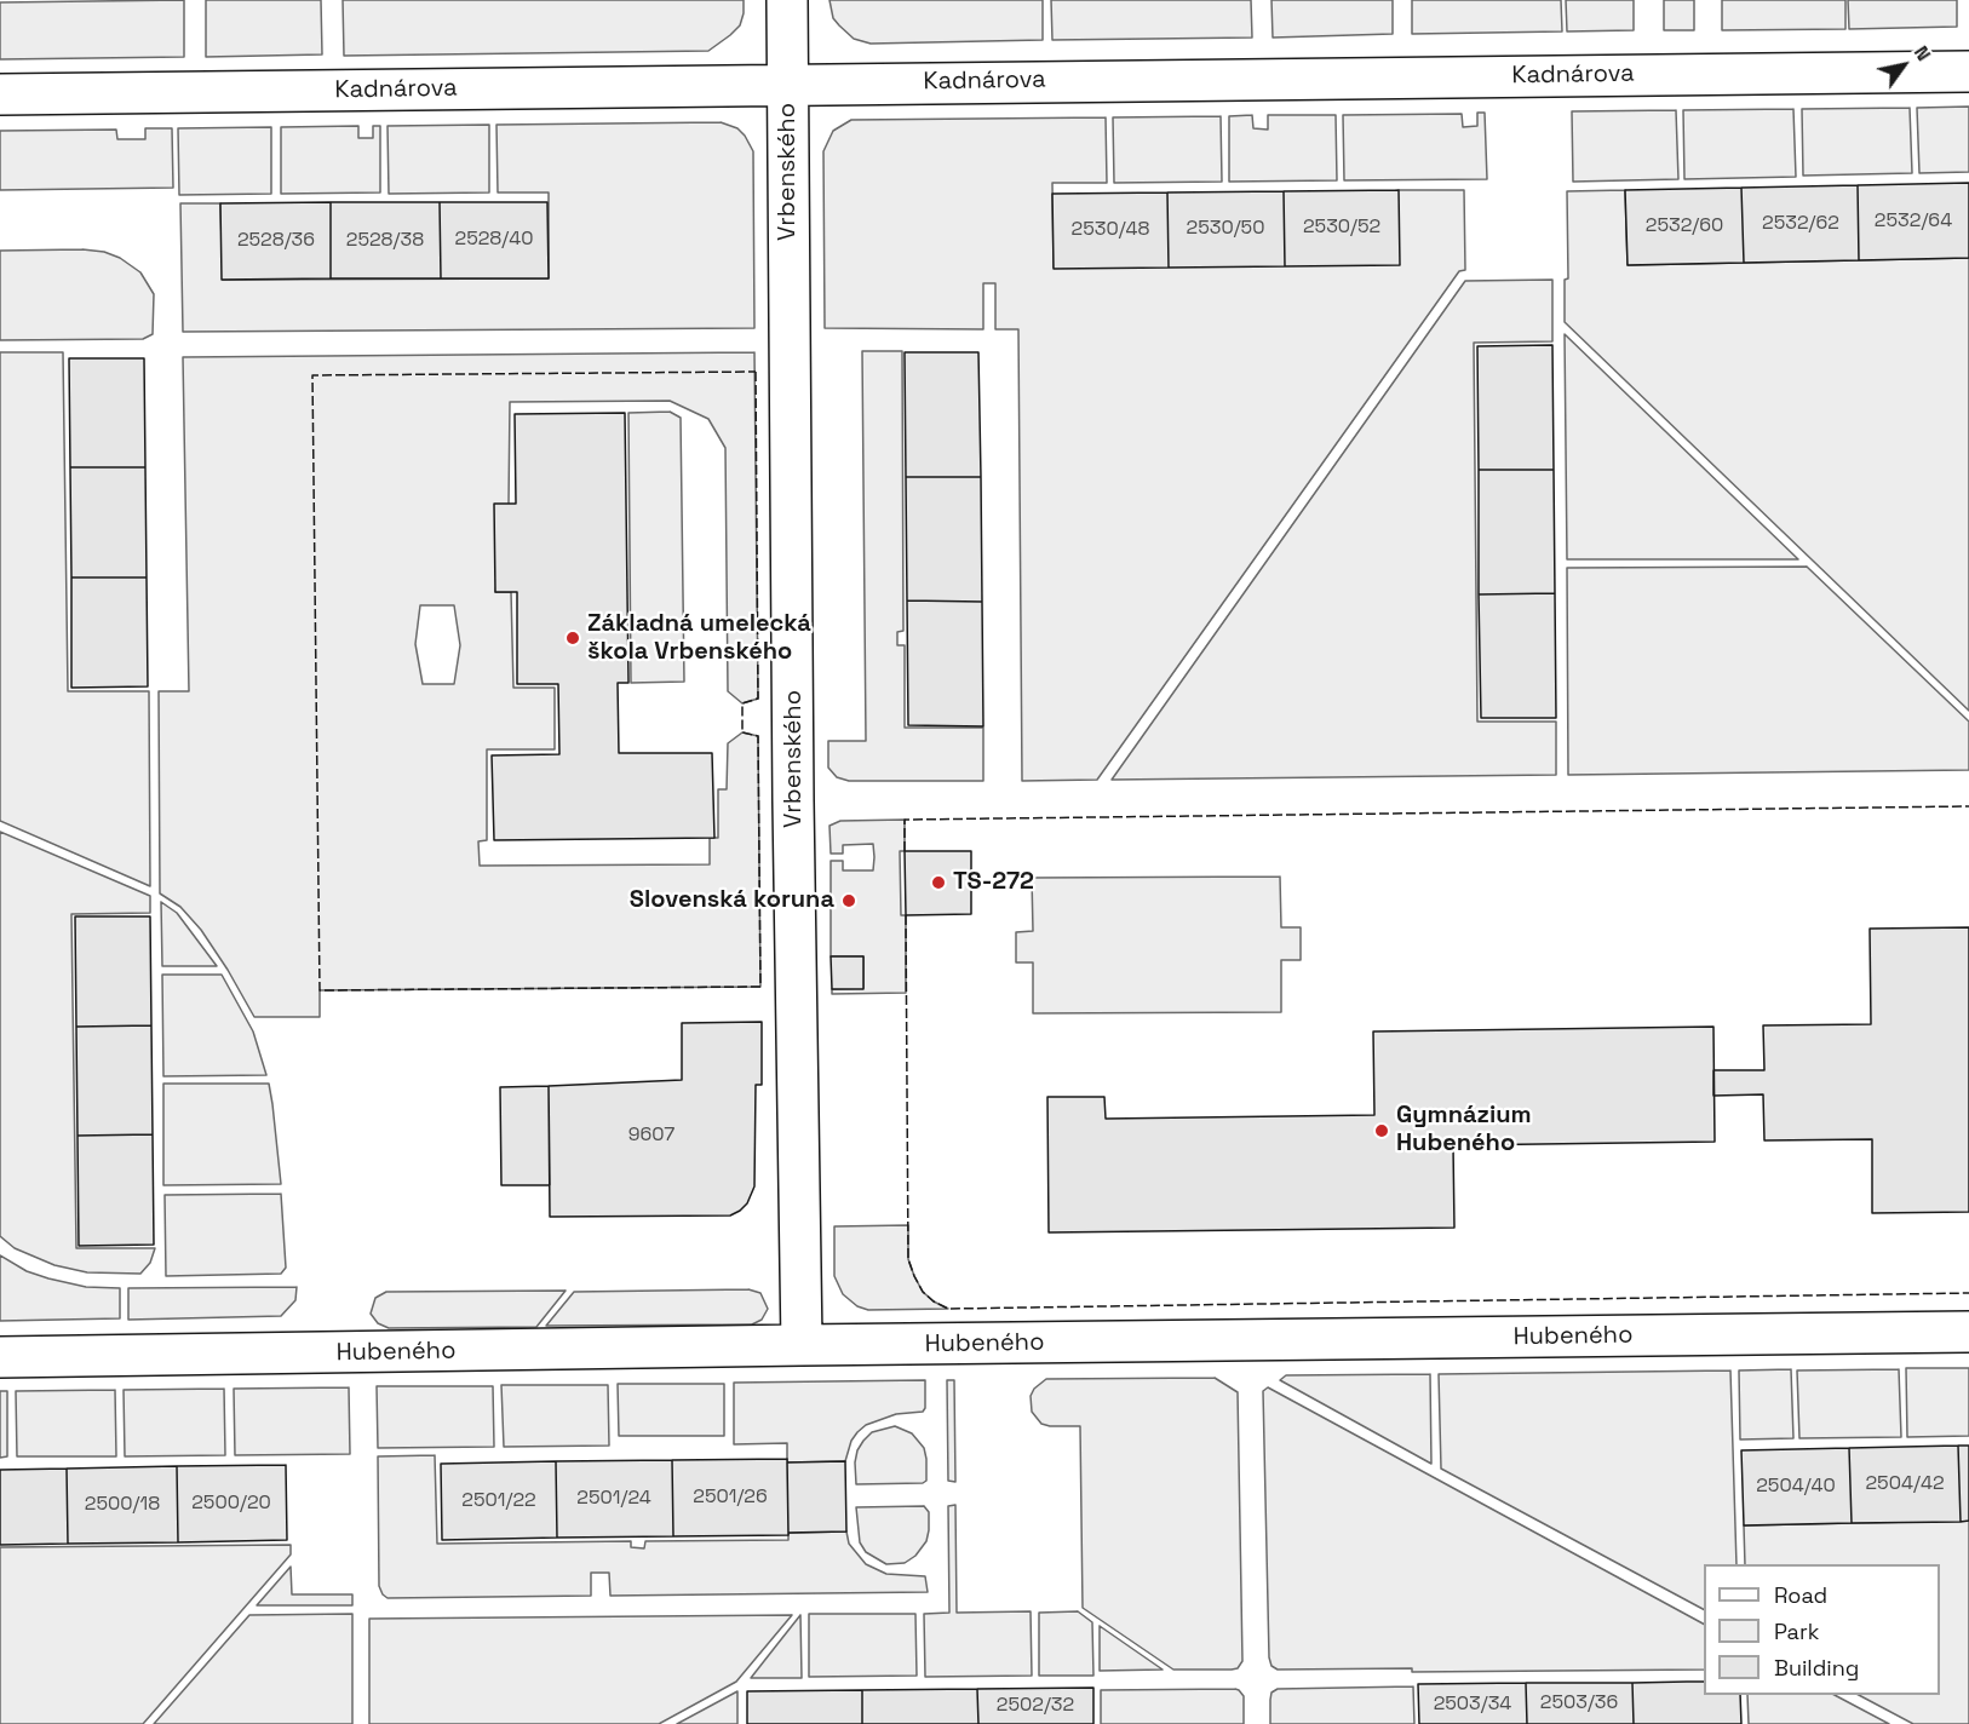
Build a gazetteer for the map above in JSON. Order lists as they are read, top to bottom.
{
  "streets": {
    "street": ["Kadnárova", "Vrbenského", "Hubeného"]
  },
  "crossings": [
    ["Kadnárova", "Vrbenského"],
    ["Vrbenského", "Hubeného"]
  ],
  "places": [
    "Základná umelecká škola Vrbenského",
    "TS-272",
    "Slovenská koruna",
    "Gymnázium Hubeného"
  ],
  "house_numbers": [
    "2532/64",
    "2532/62",
    "2532/60",
    "2530/52",
    "2530/50",
    "2530/48",
    "2528/40",
    "2528/36",
    "2528/38",
    "9607",
    "2504/42",
    "2504/40",
    "2501/26",
    "2501/24",
    "2501/22",
    "2500/20",
    "2500/18",
    "2503/36",
    "2503/34",
    "2502/32"
  ],
  "legend": ["Road", "Park", "Building"],
  "north": "top right"
}
